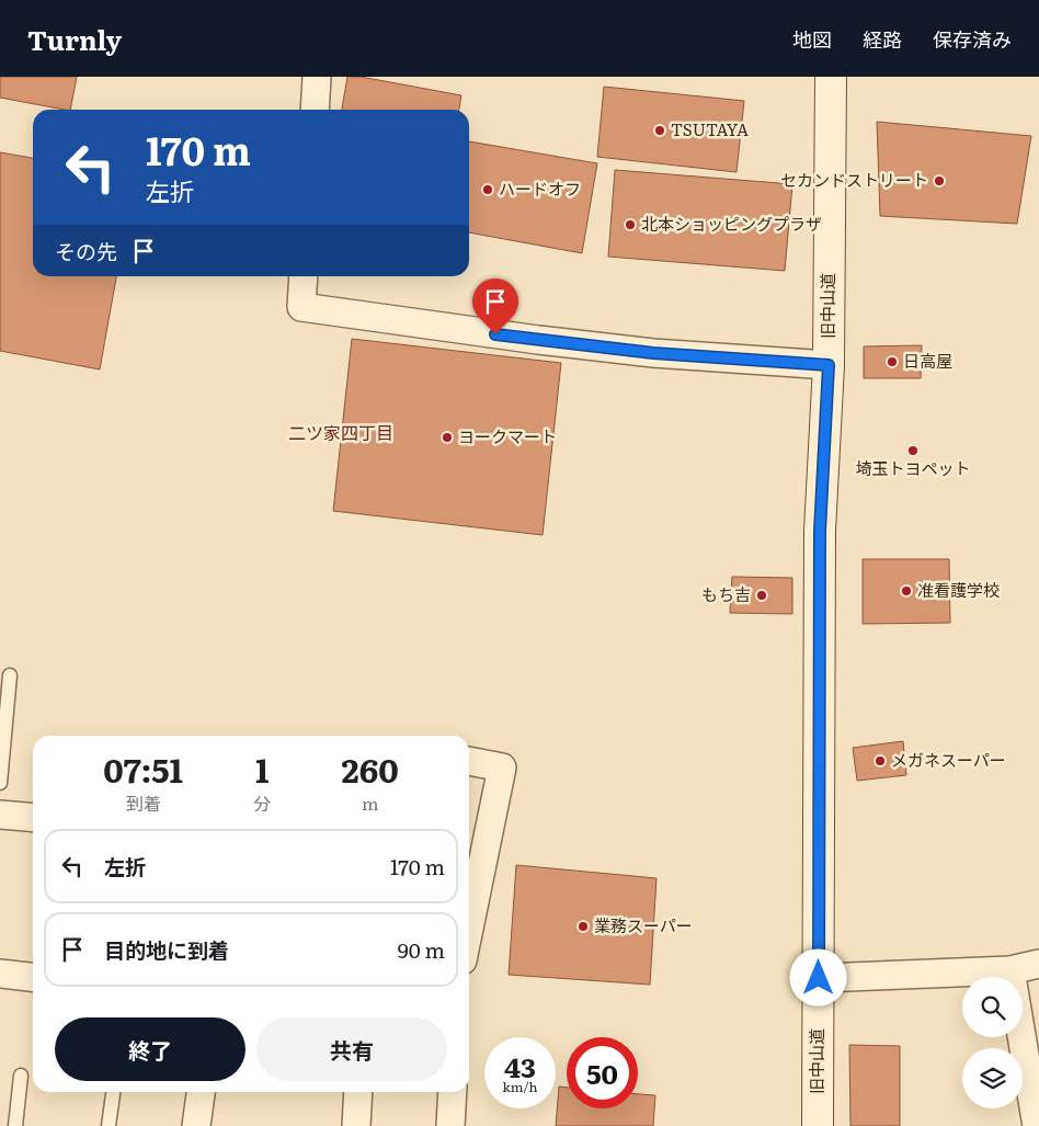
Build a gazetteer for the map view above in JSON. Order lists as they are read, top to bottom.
{
  "streets": {
    "main road": ["旧中山道"]
  },
  "districts": ["二ツ家四丁目"],
  "places": [
    "TSUTAYA",
    "セカンドストリート",
    "ハードオフ",
    "北本ショッピングプラザ",
    "日高屋",
    "ヨークマート",
    "埼玉トヨペット",
    "准看護学校",
    "もち吉",
    "メガネスーパー",
    "業務スーパー"
  ],
  "page": {
    "header": "Turnly",
    "nav": ["地図", "経路", "保存済み"],
    "turn": ["170 m", "左折"],
    "then": "その先",
    "eta": [
      "07:51",
      "到着",
      "1",
      "分",
      "260",
      "m"
    ],
    "list": [
      {
        "name": "左折",
        "value": "170 m"
      },
      {
        "name": "目的地に到着",
        "value": "90 m"
      }
    ],
    "buttons": ["終了", "共有"],
    "speed": "43 km/h",
    "limit": "50"
  }
}
